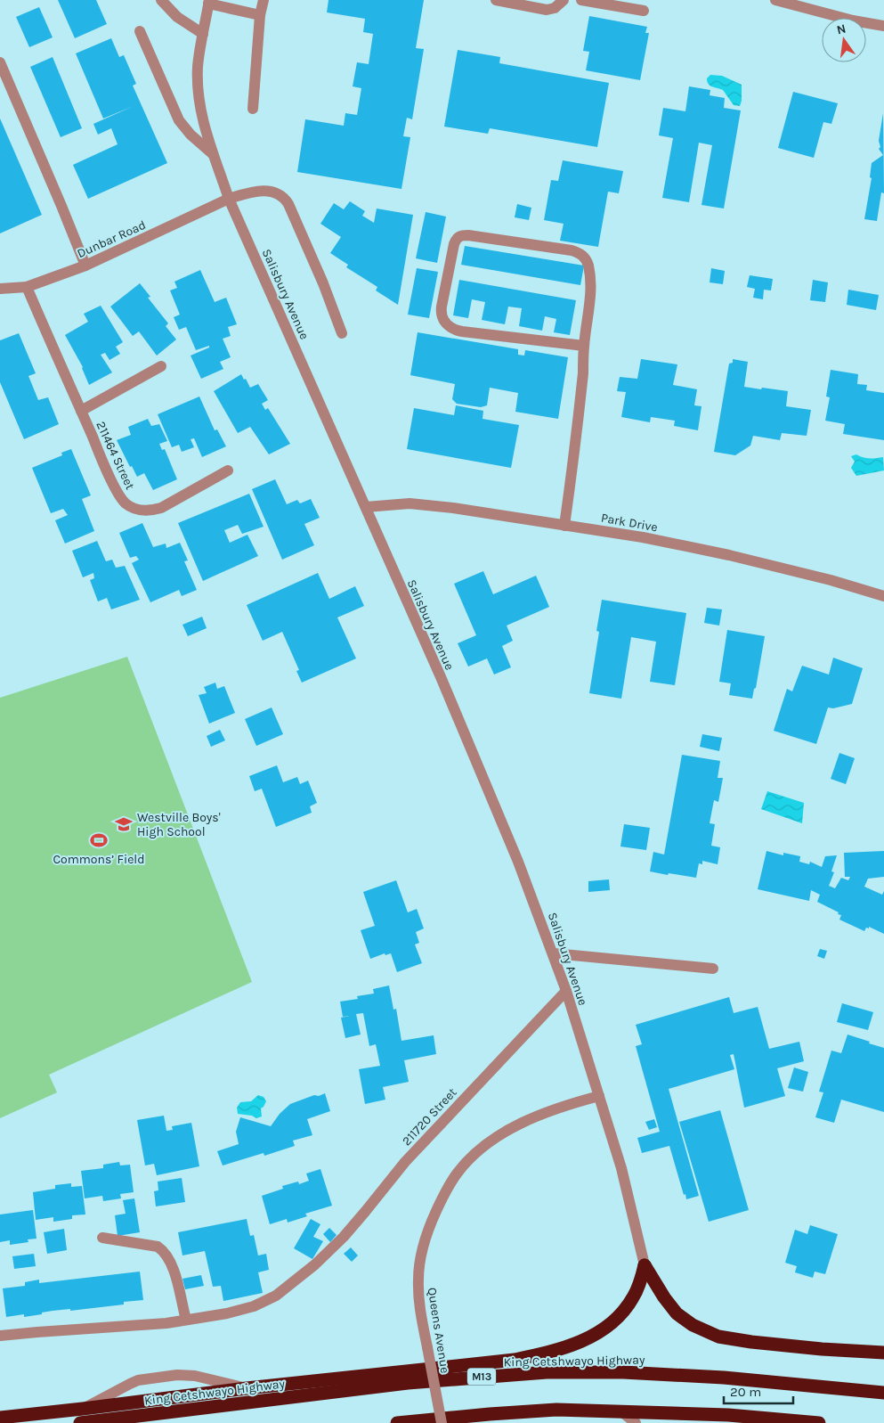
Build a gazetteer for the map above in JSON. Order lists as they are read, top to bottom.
{
  "streets": {
    "highway": ["King Cetshwayo Highway", "M13"],
    "street": [
      "Dunbar Road",
      "Salisbury Avenue",
      "211464 Street",
      "Park Drive",
      "211720 Street",
      "Queens Avenue"
    ]
  },
  "crossings": [
    ["Dunbar Road", "Salisbury Avenue"],
    ["Dunbar Road", "211464 Street"],
    ["Salisbury Avenue", "Park Drive"],
    ["Salisbury Avenue", "211720 Street"],
    ["Salisbury Avenue", "Queens Avenue"]
  ],
  "places": {
    "school or university": ["Westville Boys' High School"],
    "sports": ["Commons’ Field"]
  },
  "scale_bar": "20 m",
  "north": "top"
}
